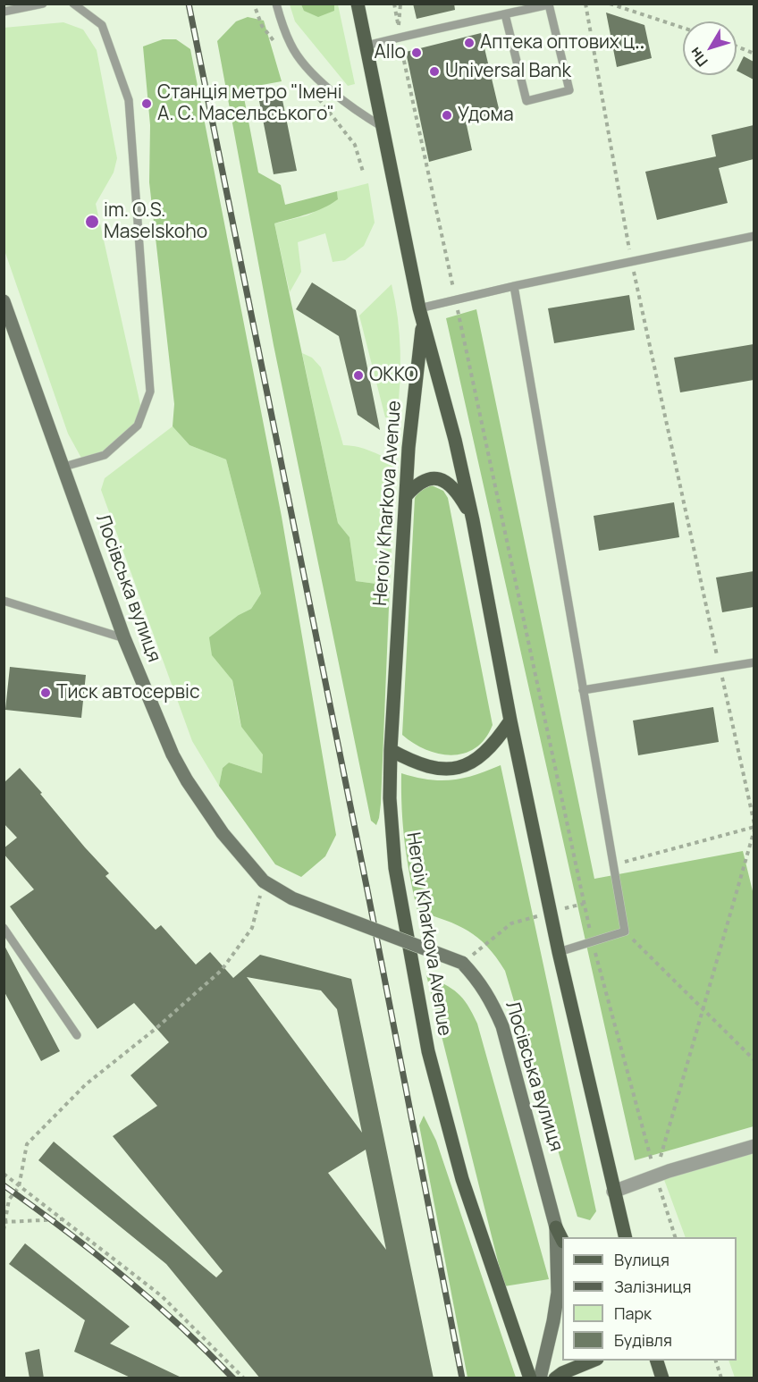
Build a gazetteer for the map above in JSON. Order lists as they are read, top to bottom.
{
  "streets": {
    "main road": ["Heroiv Kharkova Avenue", "Лосівська вулиця"]
  },
  "places": [
    "Аптека оптових ц‥",
    "Allo",
    "Universal Bank",
    "Станція метро \"Імені А. С. Масельського\"",
    "Удома",
    "іm. O.S. Maselskoho",
    "OKKO",
    "Тиск автосервіс"
  ],
  "legend": [
    "Вулиця",
    "Залізниця",
    "Парк",
    "Будівля"
  ],
  "north": "bottom left"
}
